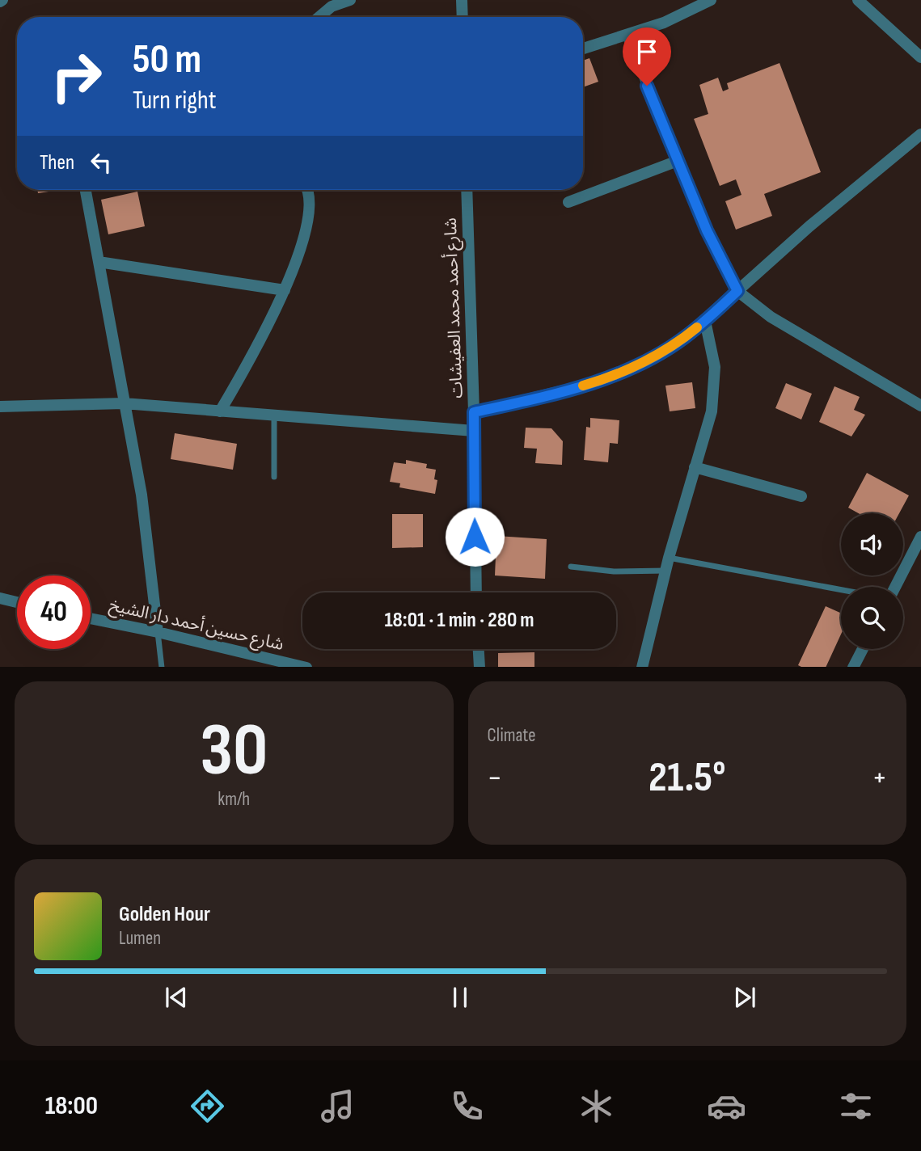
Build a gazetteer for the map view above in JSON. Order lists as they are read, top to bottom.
{
  "streets": {
    "street": ["شارع أحمد محمد العفيشات", "شارع حسين أحمد دار الشيخ"]
  },
  "page": {
    "turn": ["50 m", "Turn right"],
    "then": "Then",
    "limit": "40",
    "trip": "18:01 · 1 min · 280 m",
    "tile": [
      ["30", "km/h"],
      "Climate"
    ],
    "heat": ["−", "21.5°", "+"],
    "song": ["Golden Hour", "Lumen"],
    "tabs": "18:00"
  }
}
